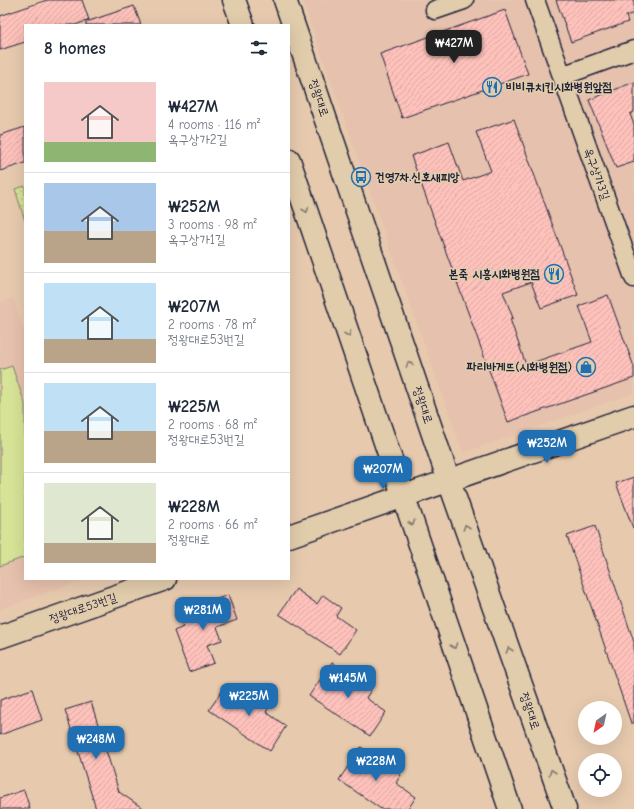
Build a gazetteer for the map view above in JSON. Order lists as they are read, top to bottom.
{
  "streets": {
    "street": ["정왕대로", "옥구상가3길", "정왕대로53번길"]
  },
  "places": {
    "restaurant": ["비비큐치킨시화병원앞점", "본죽 시흥시화병원점"],
    "bus stop": ["건영7차.신호새피앙"],
    "shop": ["파리바게뜨(시화병원점)"]
  },
  "north": "bottom left",
  "page": {
    "heading": "8 homes",
    "price": [
      "₩427M",
      "₩252M",
      "₩207M",
      "₩281M",
      "₩145M",
      "₩225M",
      "₩248M",
      "₩228M"
    ],
    "list": [
      {
        "name": "₩427M",
        "note": "4 rooms · 116 m² · 옥구상가2길"
      },
      {
        "name": "₩252M",
        "note": "3 rooms · 98 m² · 옥구상가1길"
      },
      {
        "name": "₩207M",
        "note": "2 rooms · 78 m² · 정왕대로53번길"
      },
      {
        "name": "₩225M",
        "note": "2 rooms · 68 m² · 정왕대로53번길"
      },
      {
        "name": "₩228M",
        "note": "2 rooms · 66 m² · 정왕대로"
      }
    ]
  }
}
